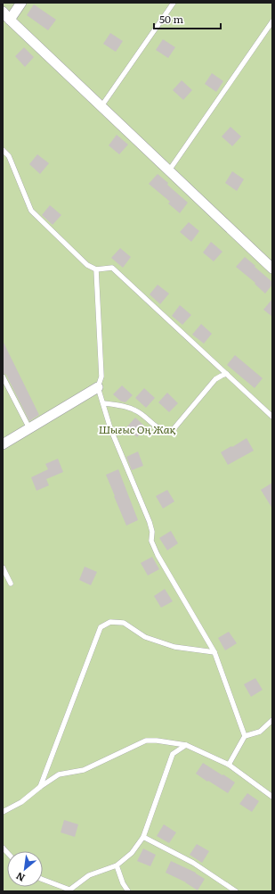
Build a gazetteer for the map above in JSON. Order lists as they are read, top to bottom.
{
  "parks": ["Шығыс Оң Жақ"],
  "scale_bar": "50 m",
  "north": "bottom left"
}
